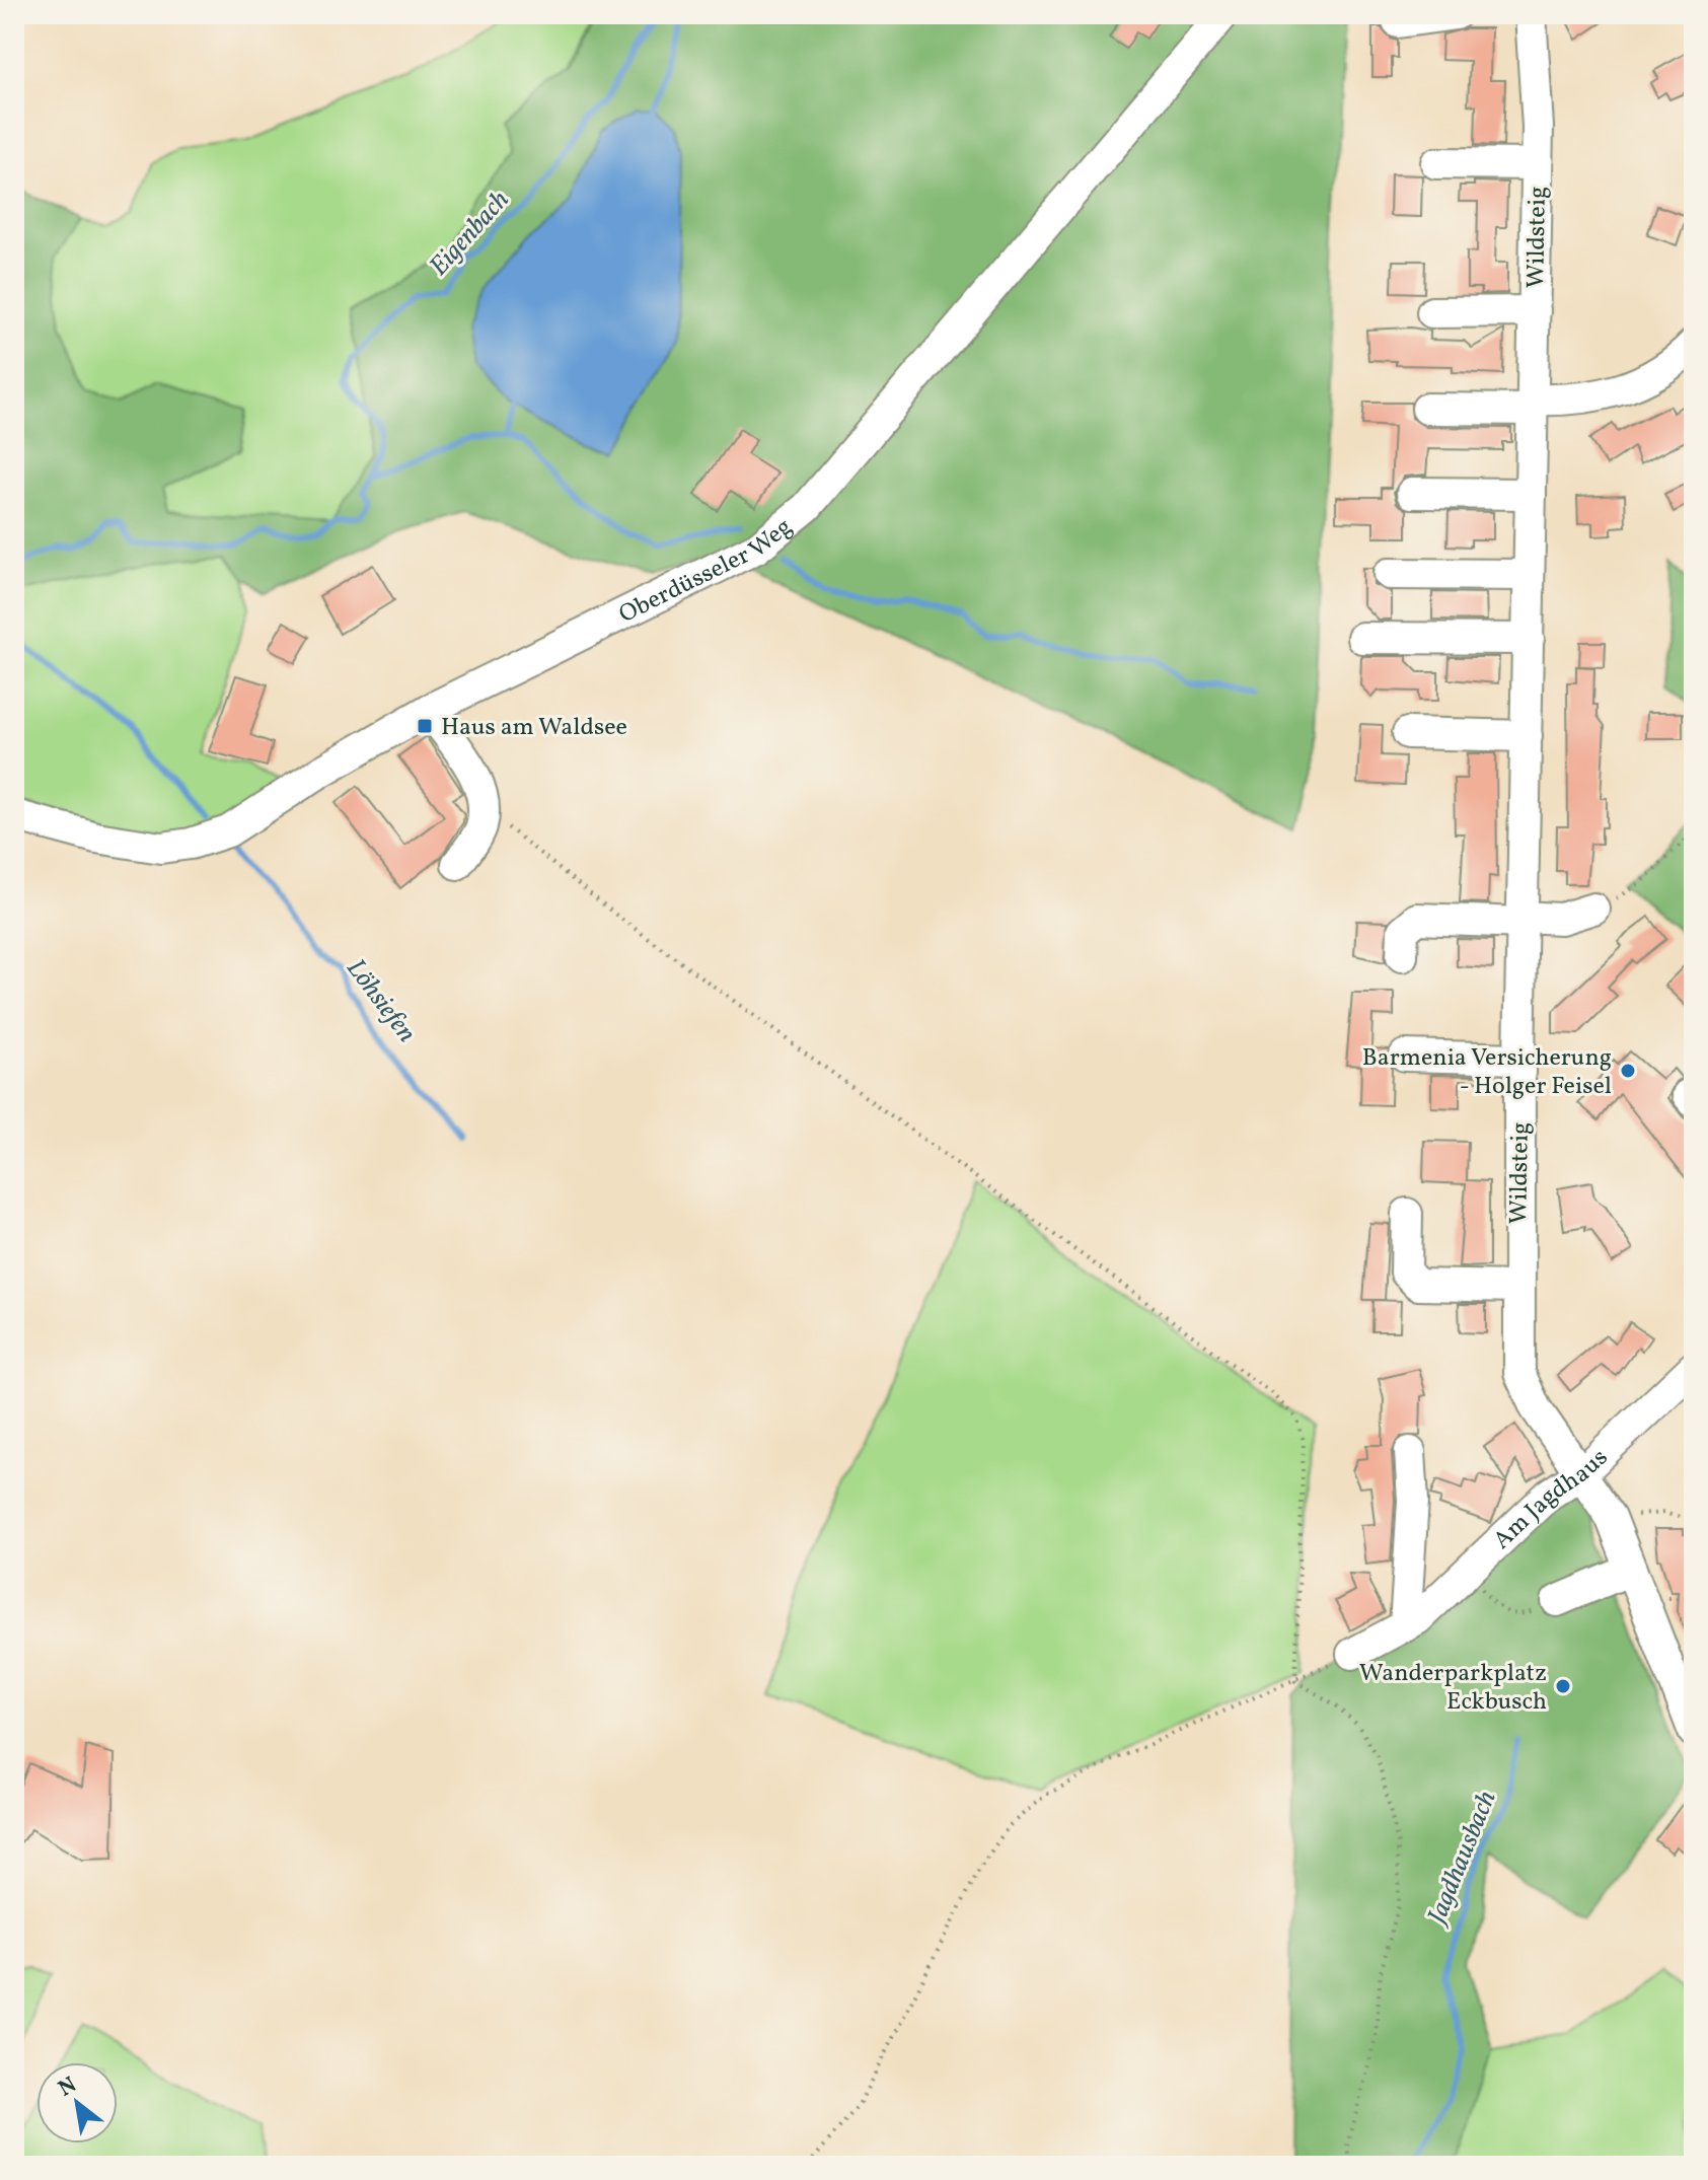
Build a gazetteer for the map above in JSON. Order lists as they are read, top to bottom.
{
  "streets": {
    "street": ["Wildsteig", "Oberdüsseler Weg", "Am Jagdhaus"]
  },
  "crossings": [
    ["Wildsteig", "Am Jagdhaus"]
  ],
  "water": ["Eigenbach", "Löhsiefen", "Jagdhausbach"],
  "places": {
    "transit": ["Haus am Waldsee"],
    "other": ["Barmenia Versicherung - Holger Feisel", "Wanderparkplatz Eckbusch"]
  },
  "north": "top left"
}
